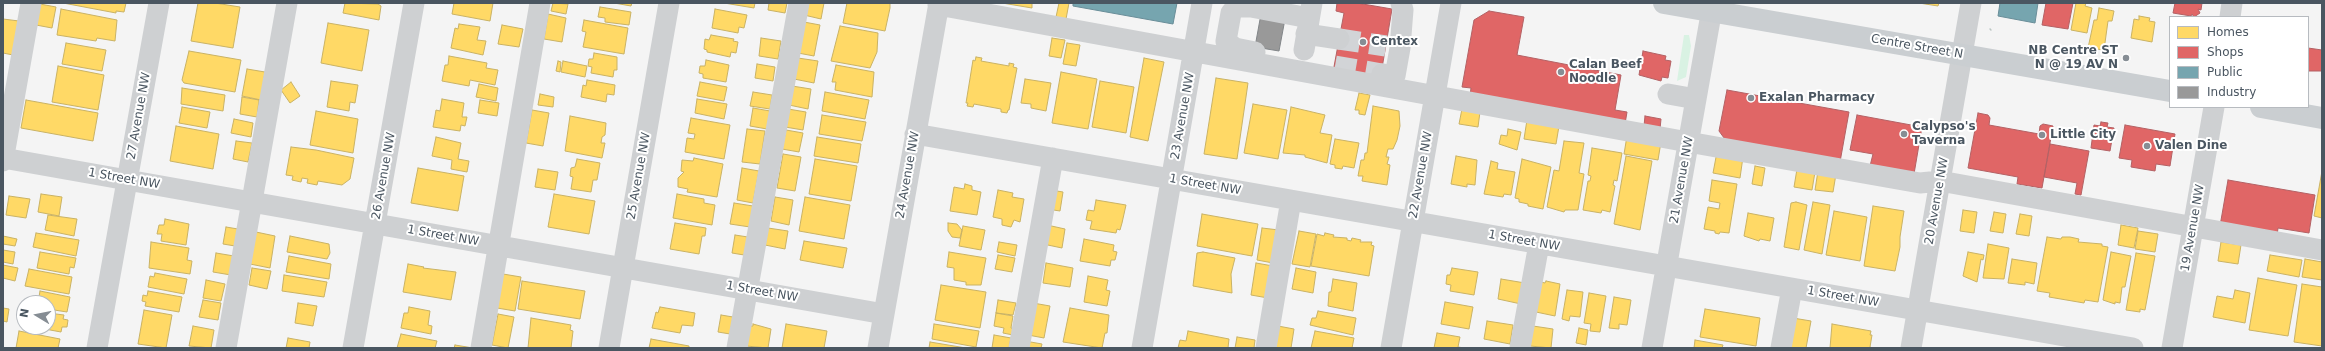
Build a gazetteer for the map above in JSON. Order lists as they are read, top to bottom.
{
  "streets": {
    "main road": ["Centre Street N"],
    "street": [
      "27 Avenue NW",
      "23 Avenue NW",
      "24 Avenue NW",
      "22 Avenue NW",
      "26 Avenue NW",
      "25 Avenue NW",
      "1 Street NW",
      "21 Avenue NW",
      "20 Avenue NW",
      "19 Avenue NW"
    ]
  },
  "crossings": [
    ["Centre Street N", "21 Avenue NW"],
    ["Centre Street N", "20 Avenue NW"],
    ["27 Avenue NW", "1 Street NW"],
    ["23 Avenue NW", "1 Street NW"],
    ["24 Avenue NW", "1 Street NW"],
    ["22 Avenue NW", "1 Street NW"],
    ["26 Avenue NW", "1 Street NW"],
    ["25 Avenue NW", "1 Street NW"],
    ["1 Street NW", "21 Avenue NW"],
    ["1 Street NW", "20 Avenue NW"]
  ],
  "places": [
    "Centex",
    "NB Centre ST N @ 19 AV N",
    "Calan Beef Noodle",
    "Exalan Pharmacy",
    "Calypso's Taverna",
    "Little City",
    "Valen Dine"
  ],
  "legend": [
    "Homes",
    "Shops",
    "Public",
    "Industry"
  ],
  "north": "left"
}
